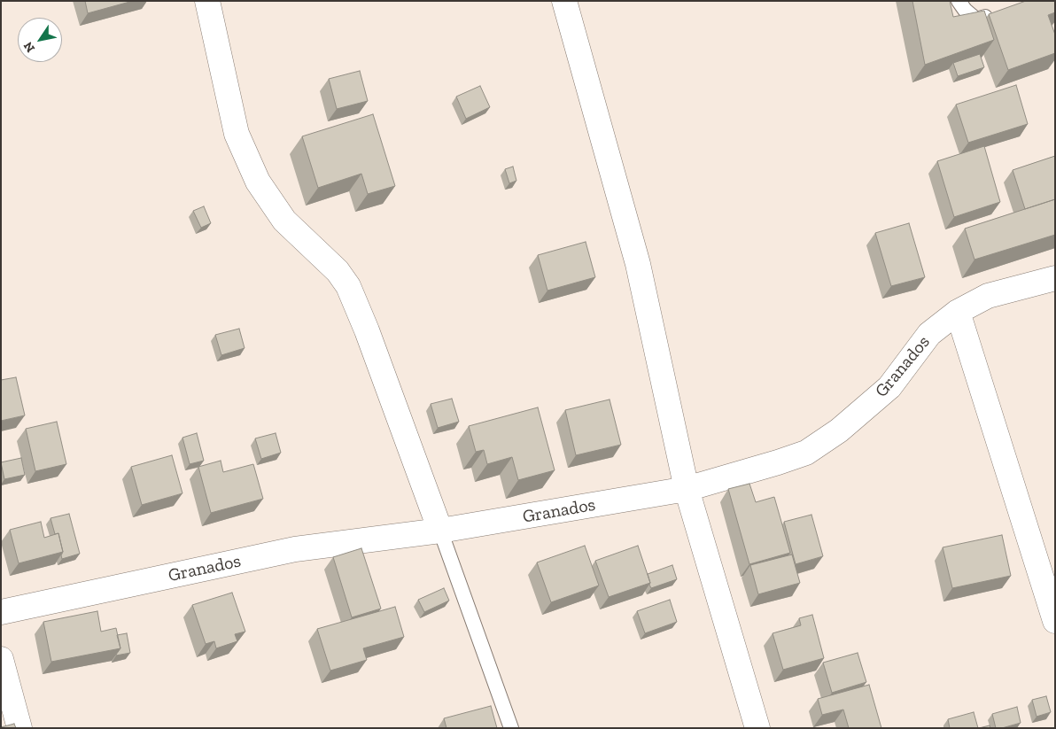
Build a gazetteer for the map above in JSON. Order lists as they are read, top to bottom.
{
  "streets": {
    "street": ["Granados"]
  },
  "north": "bottom left"
}
